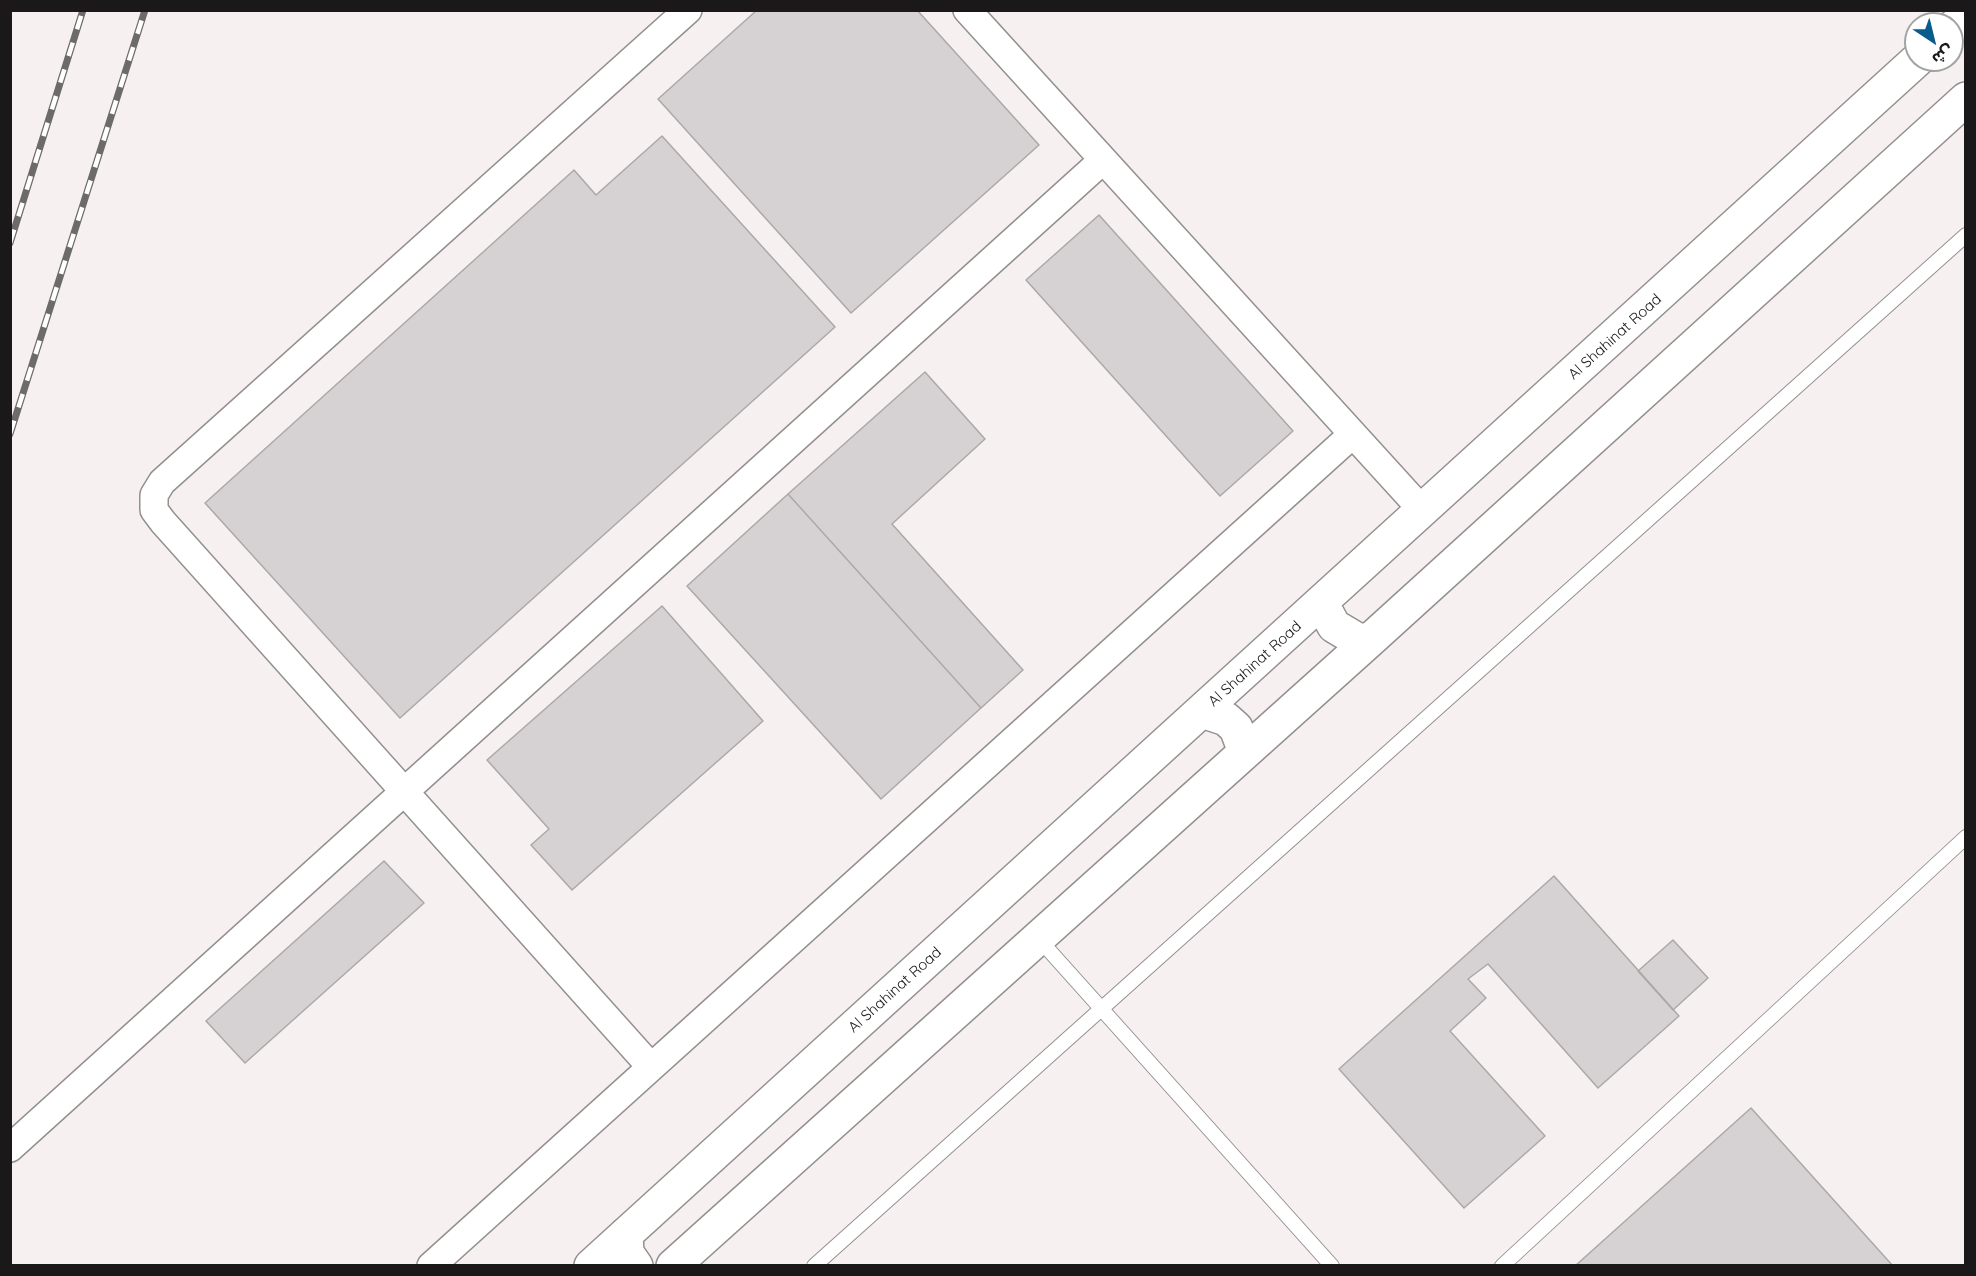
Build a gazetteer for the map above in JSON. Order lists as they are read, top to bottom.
{
  "streets": {
    "main road": ["Al Shahinat Road"]
  },
  "north": "bottom right"
}
